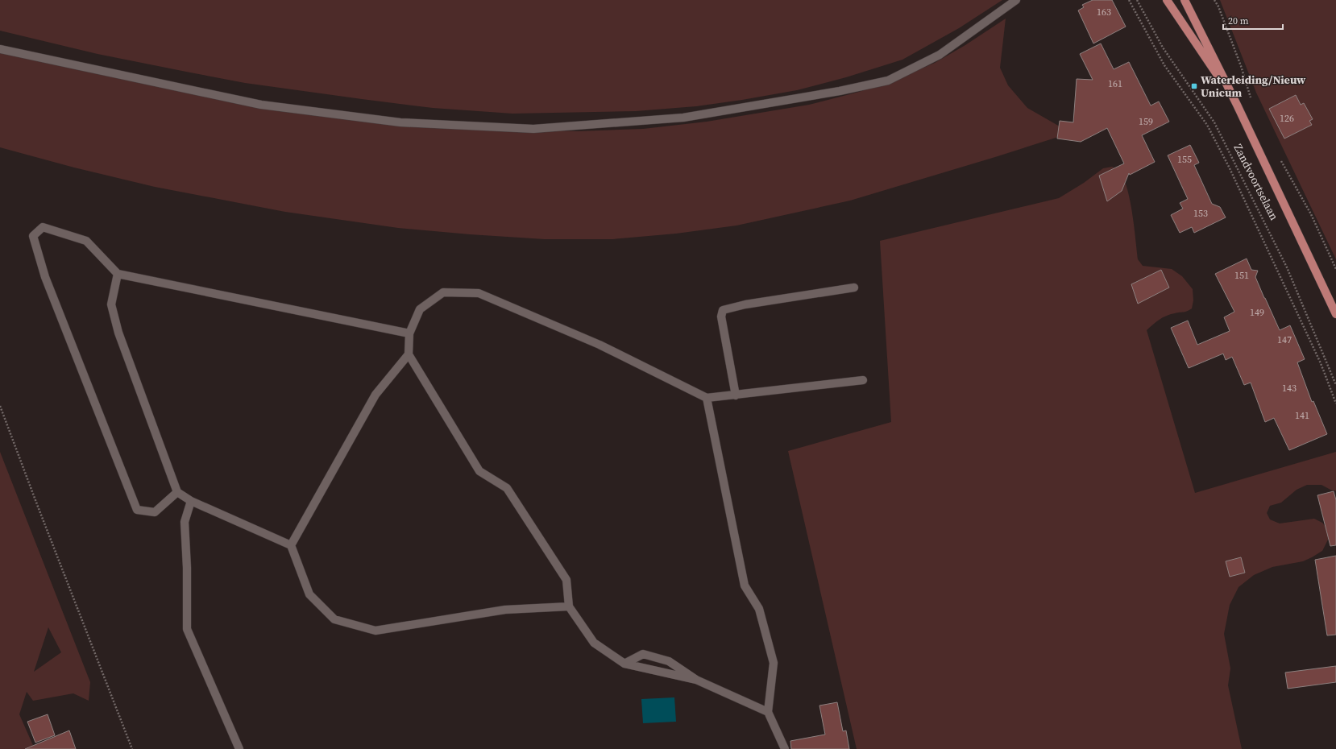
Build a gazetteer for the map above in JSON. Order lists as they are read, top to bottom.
{
  "streets": {
    "main road": ["Zandvoortselaan"]
  },
  "places": {
    "transit": ["Waterleiding/Nieuw Unicum"]
  },
  "house_numbers": [
    "163",
    "161",
    "126",
    "159",
    "155",
    "153",
    "151",
    "149",
    "147",
    "143",
    "141"
  ],
  "scale_bar": "20 m"
}
